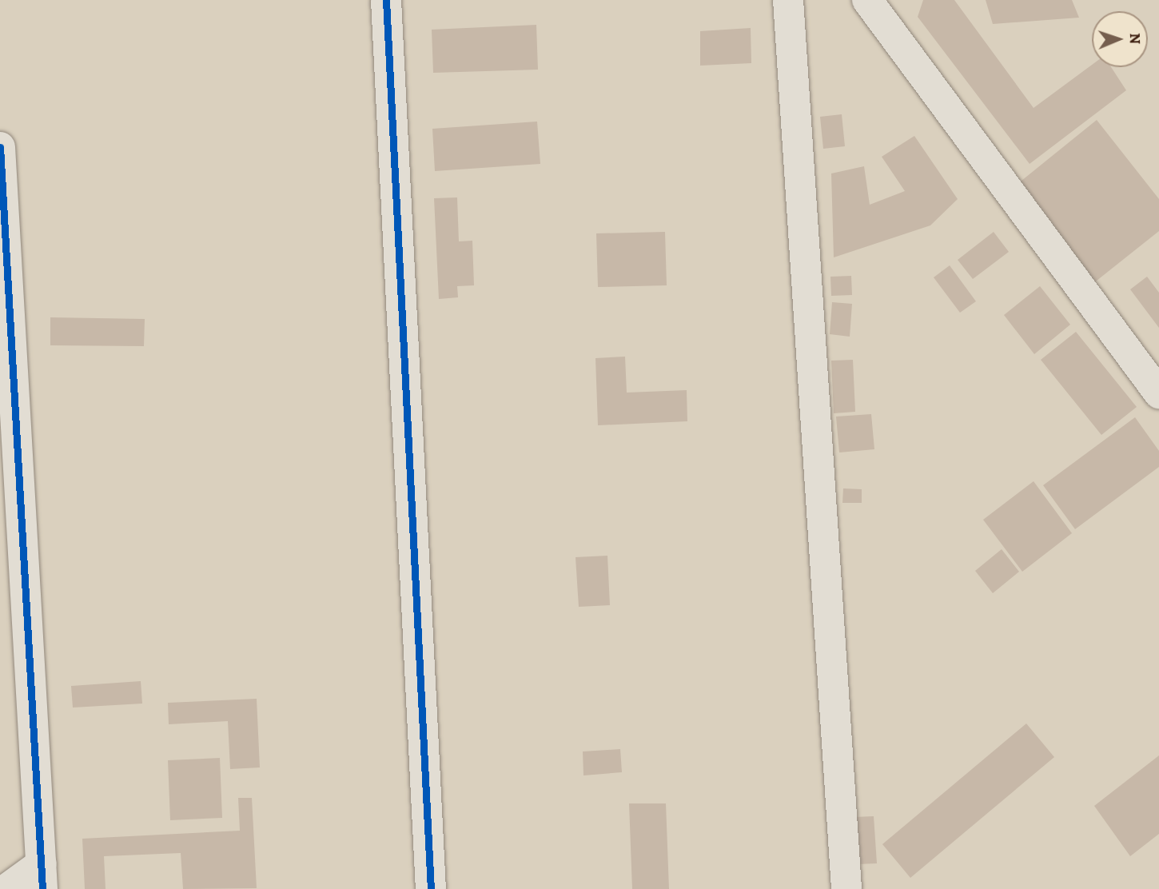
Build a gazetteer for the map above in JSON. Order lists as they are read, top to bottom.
{
  "north": "right"
}
